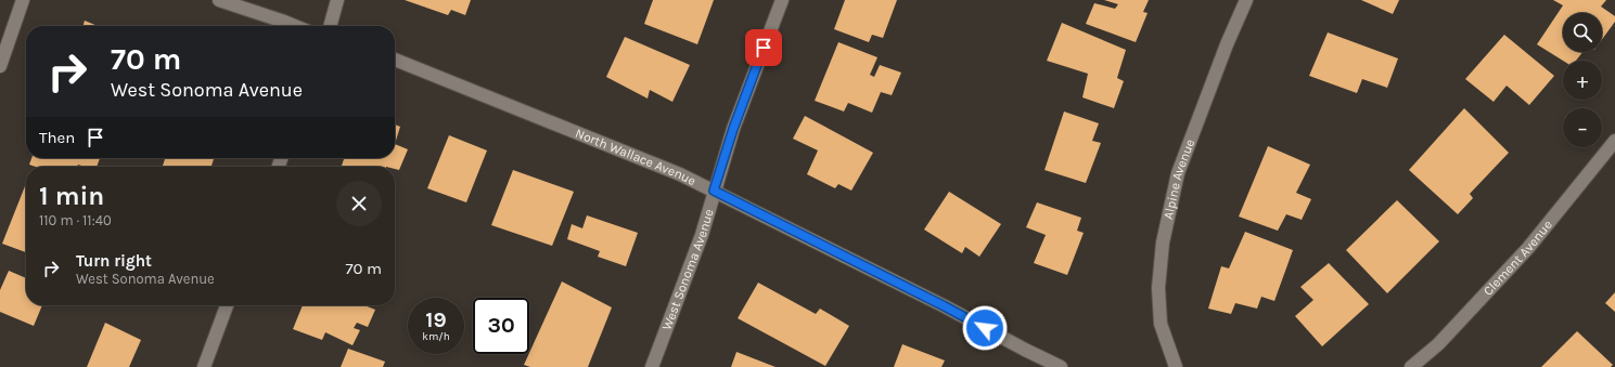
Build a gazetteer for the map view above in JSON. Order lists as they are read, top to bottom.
{
  "streets": {
    "street": [
      "North Wallace Avenue",
      "Alpine Avenue",
      "Clement Avenue",
      "West Sonoma Avenue"
    ]
  },
  "crossings": [
    ["North Wallace Avenue", "West Sonoma Avenue"]
  ],
  "page": {
    "map_buttons": ["+", "−"],
    "turn": ["70 m", "West Sonoma Avenue"],
    "then": "Then",
    "heading": ["1 min", "110 m · 11:40"],
    "list": [
      {
        "name": "Turn right",
        "note": "West Sonoma Avenue",
        "value": "70 m"
      }
    ],
    "speed": "19 km/h",
    "limit": "30"
  }
}
